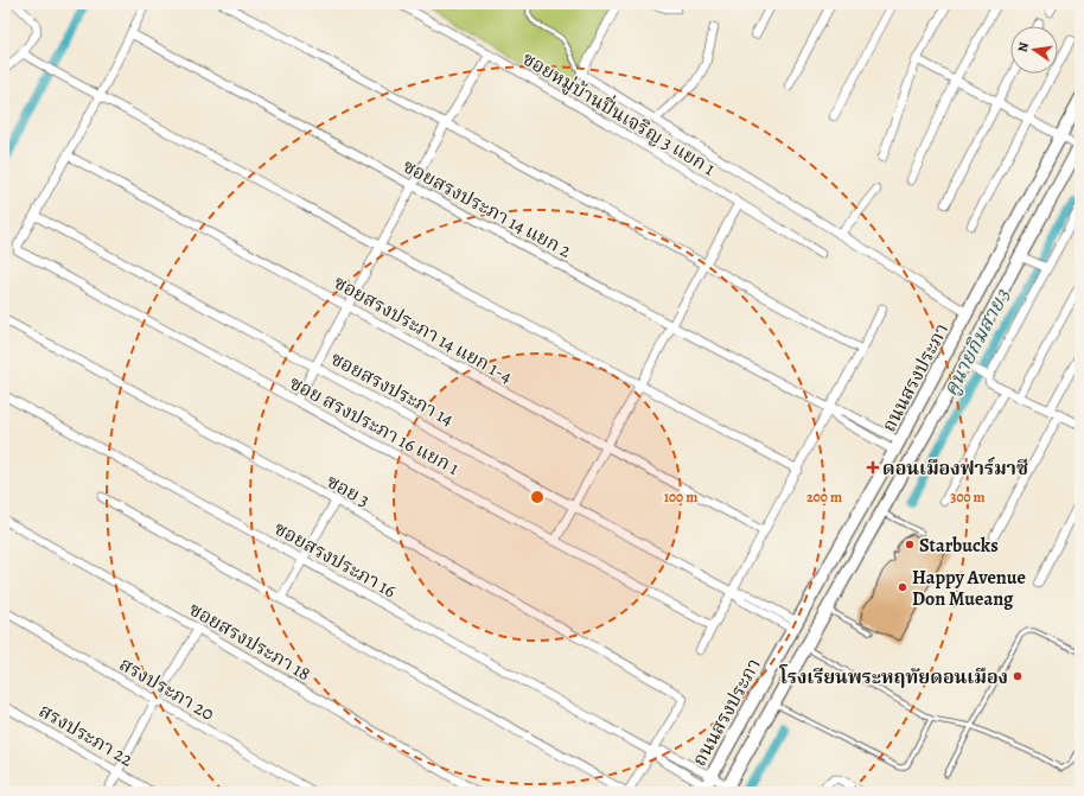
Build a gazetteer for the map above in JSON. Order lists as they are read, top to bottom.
{
  "streets": {
    "main road": ["ถนนสรงประภา"],
    "street": [
      "ซอยหมู่บ้านปิ่นเจริญ 3 แยก 1",
      "ซอยสรงประภา 14 แยก 2",
      "ซอยสรงประภา 14 แยก 1-4",
      "ซอยสรงประภา 14",
      "ซอย สรงประภา 16 แยก 1",
      "ซอย 3",
      "ซอยสรงประภา 16",
      "ซอยสรงประภา 18",
      "สรงประภา 20",
      "สรงประภา 22"
    ]
  },
  "crossings": [
    ["ซอยสรงประภา 14 แยก 2", "ถนนสรงประภา"],
    ["ถนนสรงประภา", "ซอยสรงประภา 14"],
    ["ถนนสรงประภา", "ซอยสรงประภา 16"],
    ["ซอยสรงประภา 14", "ซอย สรงประภา 16 แยก 1"],
    ["ซอย 3", "ซอยสรงประภา 16"]
  ],
  "water": ["คูนายกิมสาย 3"],
  "places": {
    "health": ["ดอนเมืองฟาร์มาซี"],
    "other": ["Starbucks", "Happy Avenue Don Mueang", "โรงเรียนพระหฤทัยดอนเมือง"]
  },
  "north": "left",
  "rings": ["100 m", "200 m", "300 m"]
}
